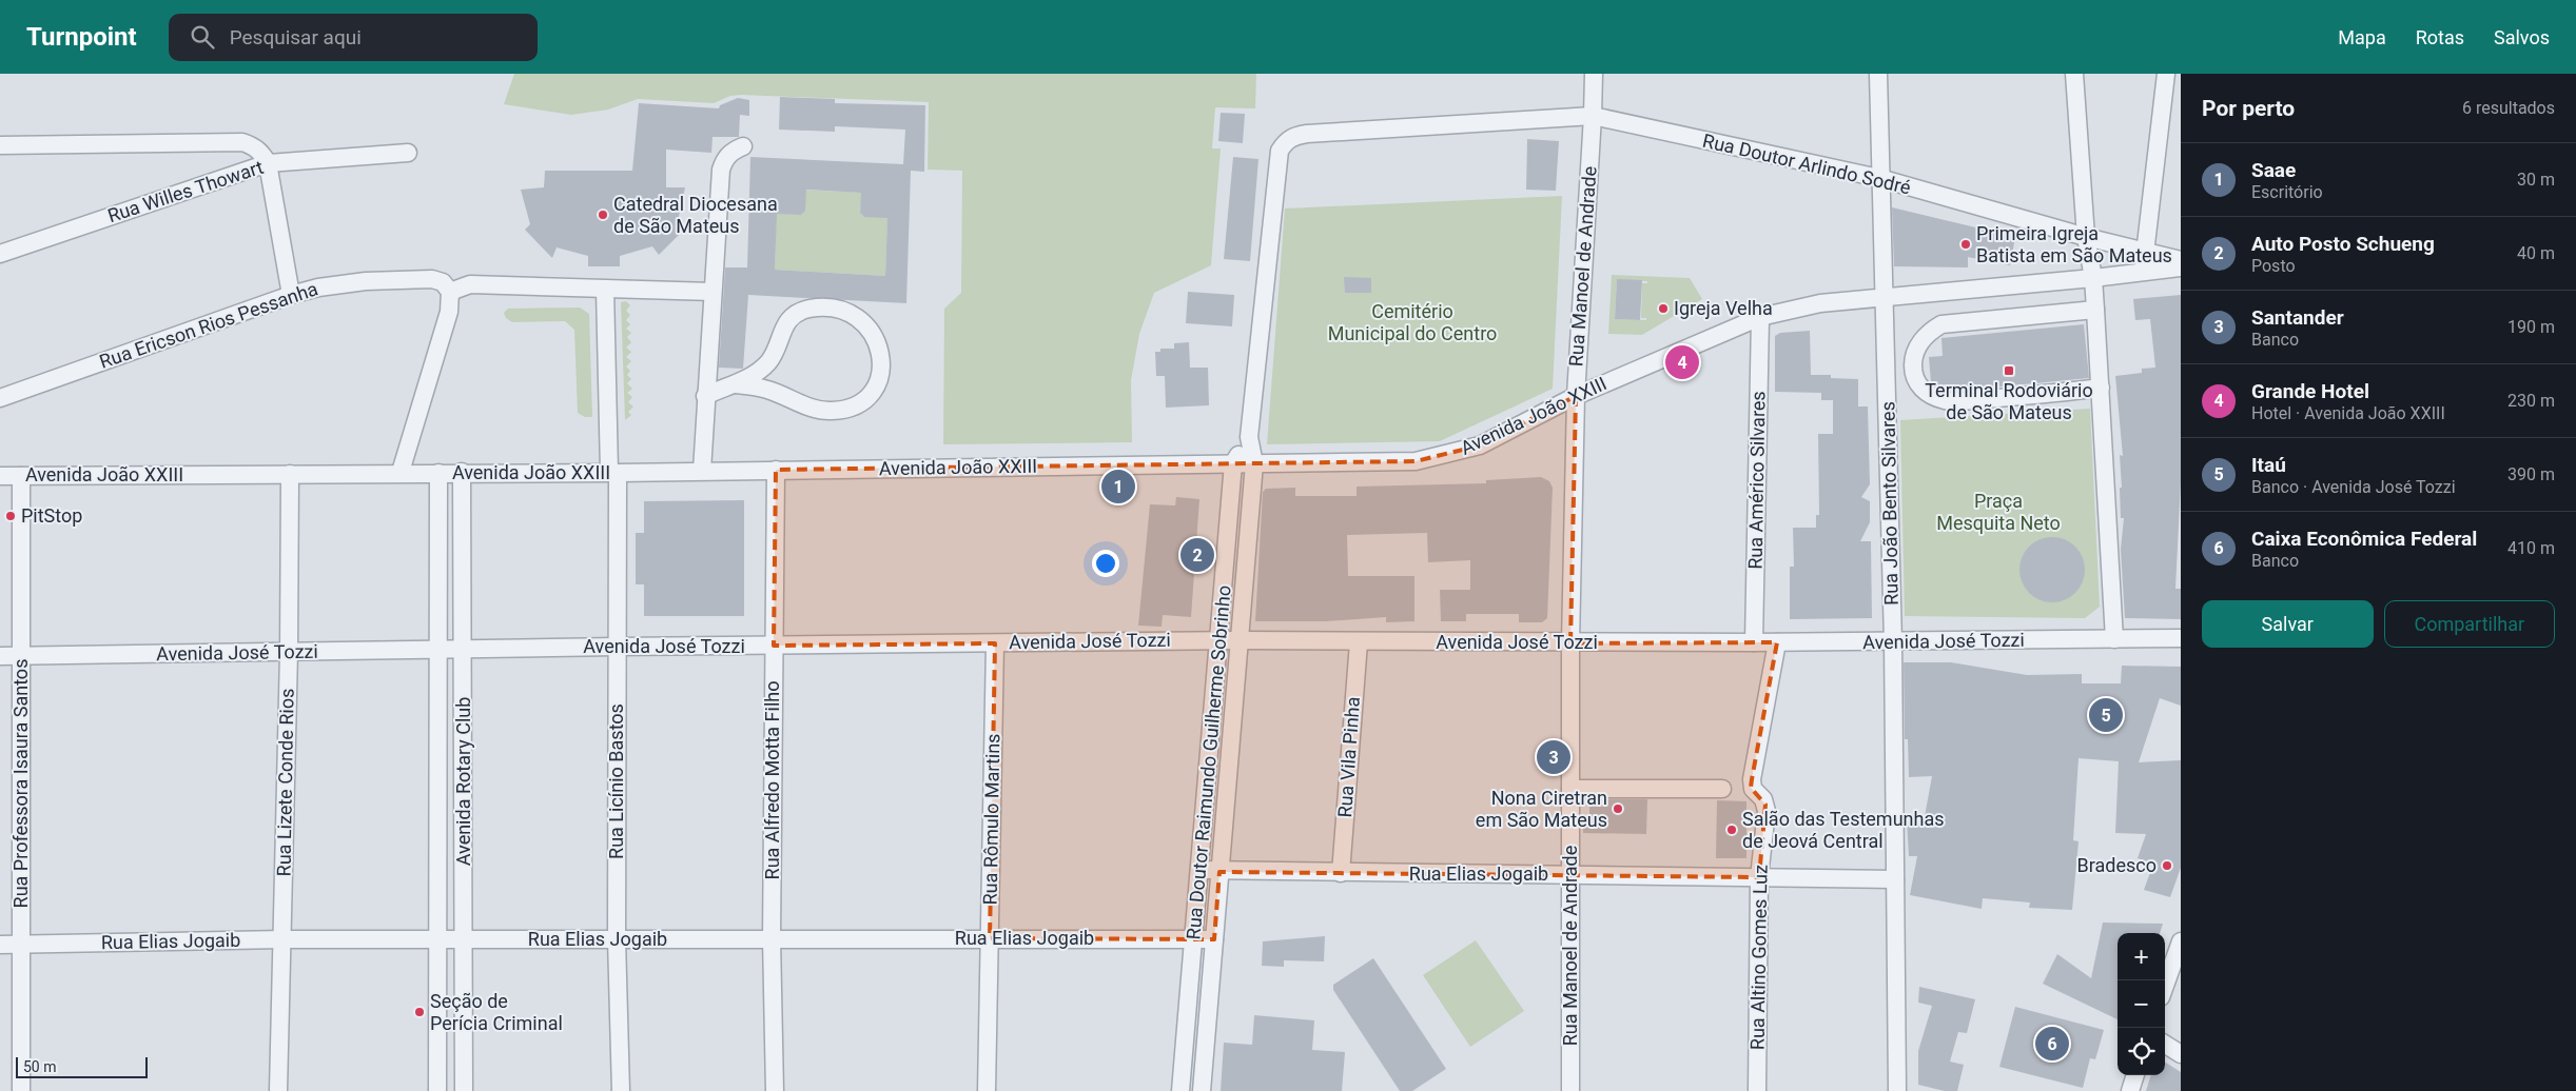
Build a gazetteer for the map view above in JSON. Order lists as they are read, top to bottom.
{
  "streets": {
    "street": [
      "Rua Doutor Arlindo Sodré",
      "Rua Willes Thowart",
      "Rua Manoel de Andrade",
      "Rua Ericson Rios Pessanha",
      "Avenida João XXIII",
      "Rua Américo Silvares",
      "Rua João Bento Silvares",
      "Avenida José Tozzi",
      "Rua Vila Pinha",
      "Rua Doutor Raimundo Guilherme Sobrinho",
      "Rua Alfredo Motta Filho",
      "Avenida Rotary Club",
      "Rua Licínio Bastos",
      "Rua Lizete Conde Rios",
      "Rua Professora Isaura Santos",
      "Rua Rômulo Martins",
      "Rua Elias Jogaib",
      "Rua Altino Gomes Luz"
    ]
  },
  "crossings": [
    ["Rua Doutor Arlindo Sodré", "Rua Manoel de Andrade"],
    ["Rua Doutor Arlindo Sodré", "Rua João Bento Silvares"],
    ["Rua Doutor Arlindo Sodré", "Rua Doutor Raimundo Guilherme Sobrinho"],
    ["Rua Manoel de Andrade", "Avenida João XXIII"],
    ["Rua Manoel de Andrade", "Avenida José Tozzi"],
    ["Rua Manoel de Andrade", "Rua Elias Jogaib"],
    ["Avenida João XXIII", "Rua Américo Silvares"],
    ["Avenida João XXIII", "Rua João Bento Silvares"],
    ["Avenida João XXIII", "Rua Doutor Raimundo Guilherme Sobrinho"],
    ["Avenida João XXIII", "Rua Alfredo Motta Filho"],
    ["Avenida João XXIII", "Avenida Rotary Club"],
    ["Avenida João XXIII", "Rua Licínio Bastos"],
    ["Avenida João XXIII", "Rua Lizete Conde Rios"],
    ["Avenida João XXIII", "Rua Professora Isaura Santos"],
    ["Rua Américo Silvares", "Avenida José Tozzi"],
    ["Rua João Bento Silvares", "Avenida José Tozzi"],
    ["Rua João Bento Silvares", "Rua Elias Jogaib"],
    ["Avenida José Tozzi", "Rua Vila Pinha"],
    ["Avenida José Tozzi", "Rua Doutor Raimundo Guilherme Sobrinho"],
    ["Avenida José Tozzi", "Rua Alfredo Motta Filho"],
    ["Avenida José Tozzi", "Avenida Rotary Club"],
    ["Avenida José Tozzi", "Rua Licínio Bastos"],
    ["Avenida José Tozzi", "Rua Lizete Conde Rios"],
    ["Avenida José Tozzi", "Rua Professora Isaura Santos"],
    ["Avenida José Tozzi", "Rua Rômulo Martins"],
    ["Avenida José Tozzi", "Rua Altino Gomes Luz"],
    ["Rua Vila Pinha", "Rua Elias Jogaib"],
    ["Rua Doutor Raimundo Guilherme Sobrinho", "Rua Elias Jogaib"],
    ["Rua Alfredo Motta Filho", "Rua Elias Jogaib"],
    ["Avenida Rotary Club", "Rua Elias Jogaib"],
    ["Rua Licínio Bastos", "Rua Elias Jogaib"],
    ["Rua Lizete Conde Rios", "Rua Elias Jogaib"],
    ["Rua Professora Isaura Santos", "Rua Elias Jogaib"],
    ["Rua Rômulo Martins", "Rua Elias Jogaib"],
    ["Rua Elias Jogaib", "Rua Altino Gomes Luz"]
  ],
  "parks": ["Cemitério Municipal do Centro", "Praça Mesquita Neto"],
  "places": {
    "other": [
      "Catedral Diocesana de São Mateus",
      "Primeira Igreja Batista em São Mateus",
      "Igreja Velha",
      "PitStop",
      "Nona Ciretran em São Mateus",
      "Salão das Testemunhas de Jeová Central",
      "Bradesco",
      "Seção de Perícia Criminal"
    ],
    "transit": ["Terminal Rodoviário de São Mateus"]
  },
  "scale_bar": "50 m",
  "page": {
    "header": "Turnpoint",
    "search": "Pesquisar aqui",
    "nav": ["Mapa", "Rotas", "Salvos"],
    "heading": ["Por perto", "6 resultados"],
    "list": [
      {
        "mark": "1",
        "name": "Saae",
        "note": "Escritório",
        "value": "30 m"
      },
      {
        "mark": "2",
        "name": "Auto Posto Schueng",
        "note": "Posto",
        "value": "40 m"
      },
      {
        "mark": "3",
        "name": "Santander",
        "note": "Banco",
        "value": "190 m"
      },
      {
        "mark": "4",
        "name": "Grande Hotel",
        "note": "Hotel · Avenida João XXIII",
        "value": "230 m"
      },
      {
        "mark": "5",
        "name": "Itaú",
        "note": "Banco · Avenida José Tozzi",
        "value": "390 m"
      },
      {
        "mark": "6",
        "name": "Caixa Econômica Federal",
        "note": "Banco",
        "value": "410 m"
      }
    ],
    "pins": [
      "4",
      "1",
      "2",
      "5",
      "3",
      "6"
    ],
    "buttons": ["Salvar", "Compartilhar"],
    "map_buttons": ["+", "−"],
    "scale": "50 m"
  }
}
